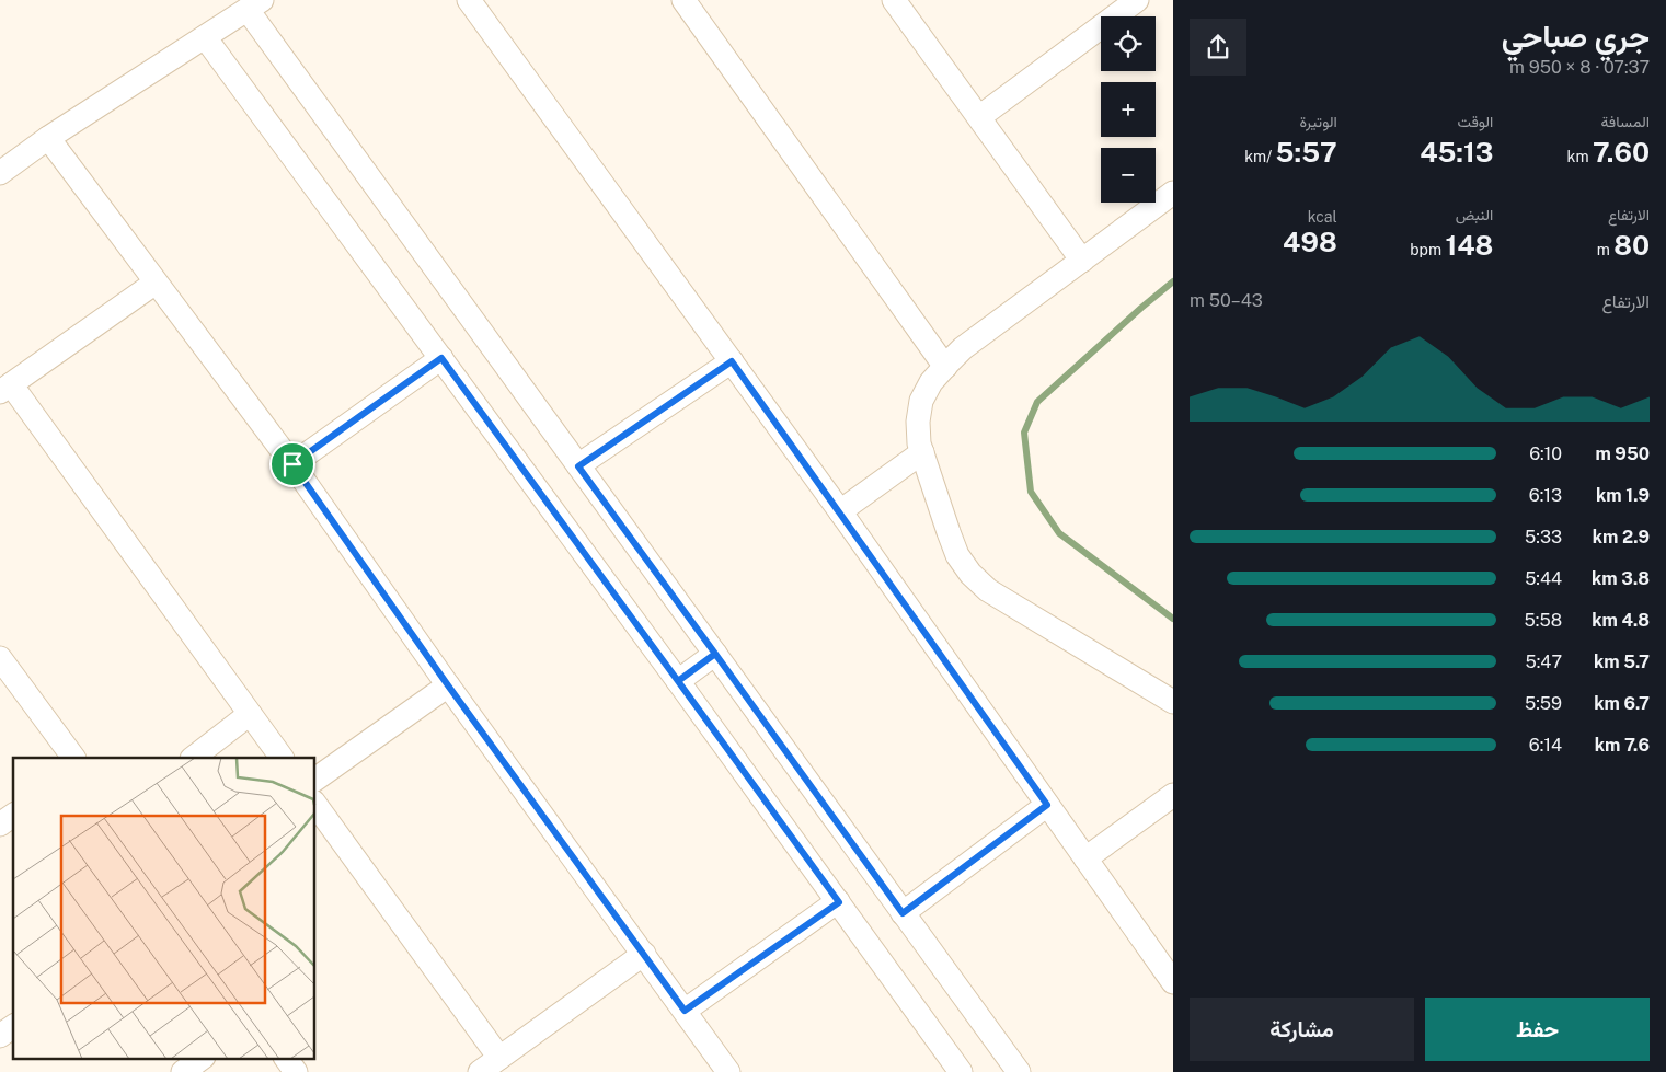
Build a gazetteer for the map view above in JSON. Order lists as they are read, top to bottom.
{
  "page": {
    "heading": ["جري صباحي", "07:37 · 8 × 950 m"],
    "map_buttons": ["+", "−"],
    "stats": [
      ["المسافة", "7.60 km"],
      ["الوقت", "45:13"],
      ["الوتيرة", "5:57 /km"],
      ["الارتفاع", "80 m"],
      ["النبض", "148 bpm"],
      ["kcal", "498"]
    ],
    "chart": ["الارتفاع", "43–50 m"],
    "list": [
      {
        "name": "950 m",
        "note": "6:10"
      },
      {
        "name": "1.9 km",
        "note": "6:13"
      },
      {
        "name": "2.9 km",
        "note": "5:33"
      },
      {
        "name": "3.8 km",
        "note": "5:44"
      },
      {
        "name": "4.8 km",
        "note": "5:58"
      },
      {
        "name": "5.7 km",
        "note": "5:47"
      },
      {
        "name": "6.7 km",
        "note": "5:59"
      },
      {
        "name": "7.6 km",
        "note": "6:14"
      }
    ],
    "buttons": ["حفظ", "مشاركة"]
  }
}
